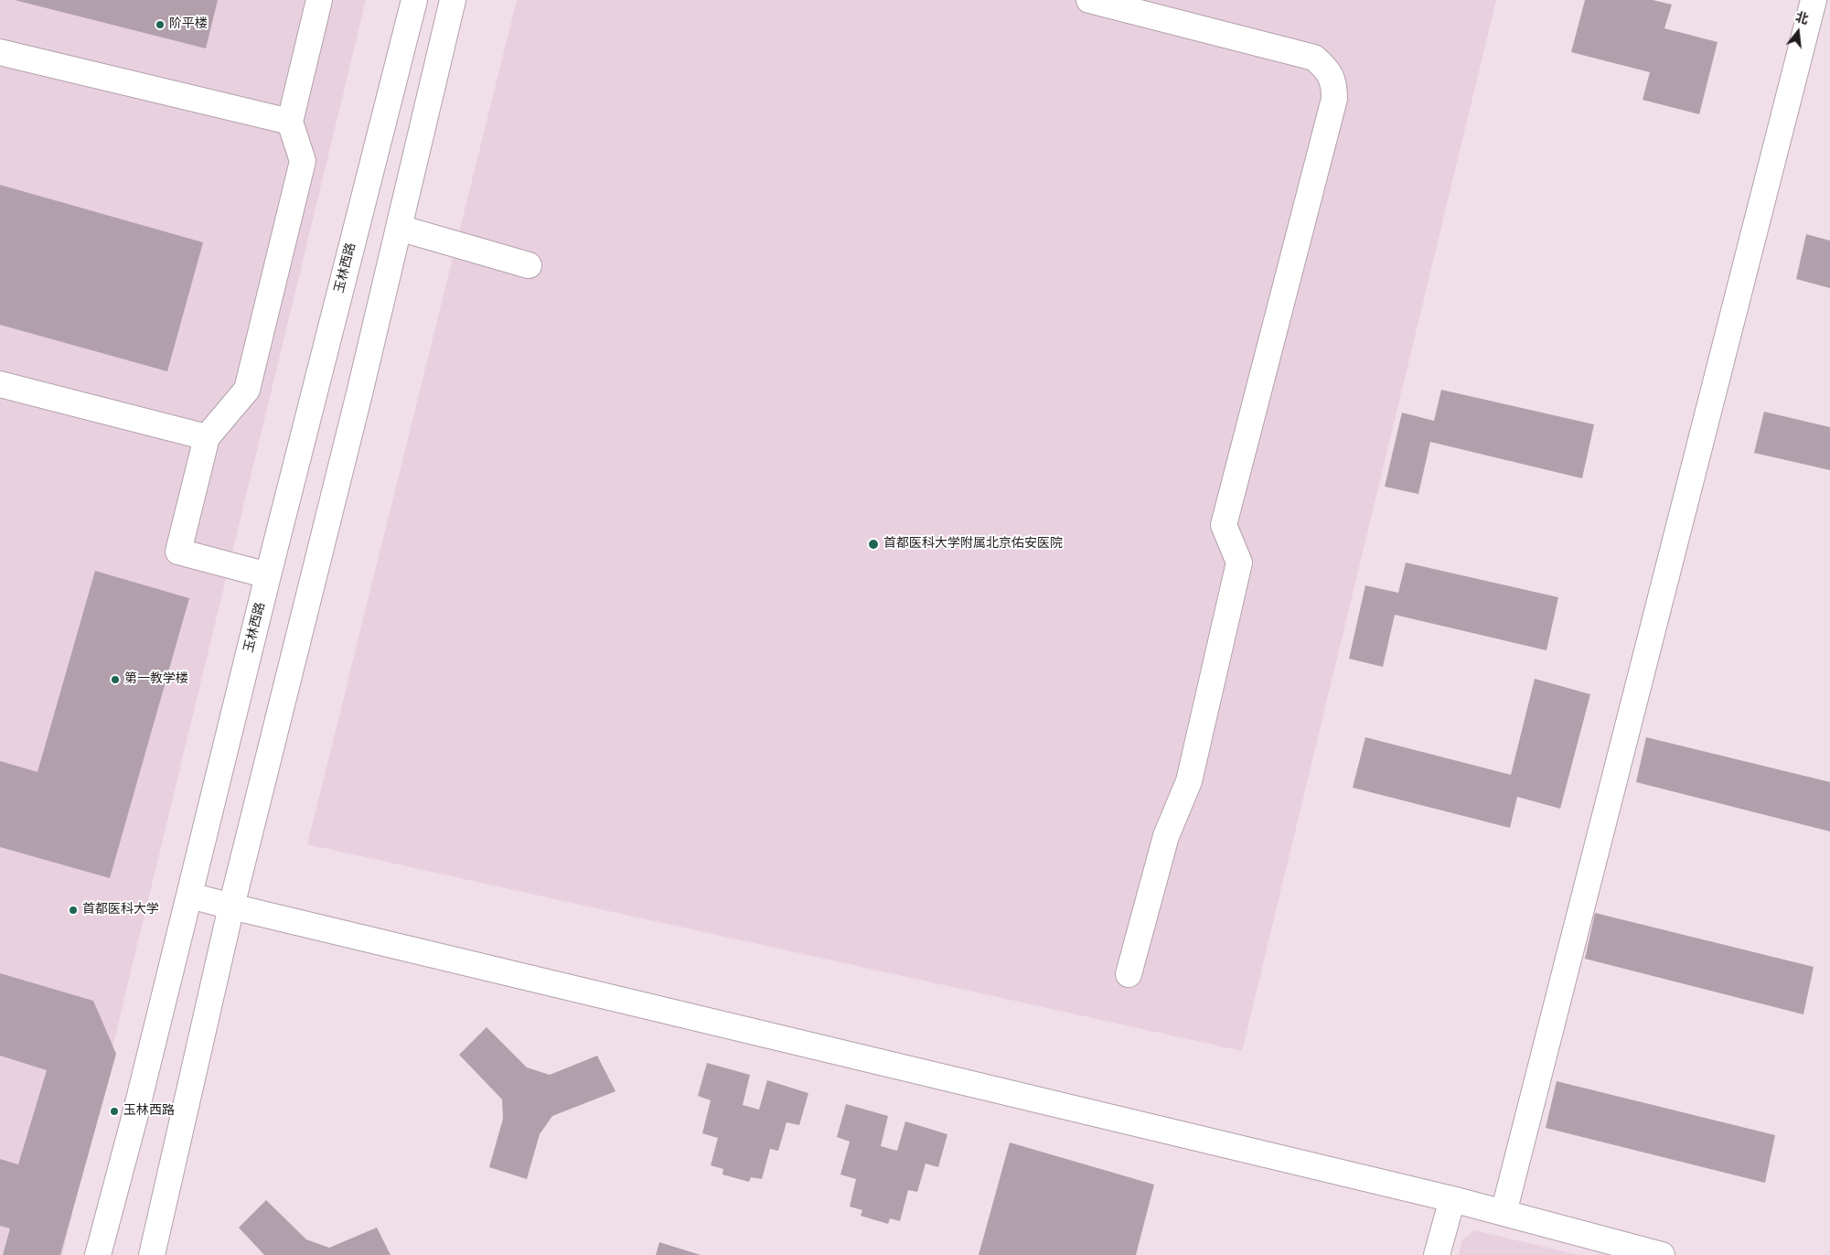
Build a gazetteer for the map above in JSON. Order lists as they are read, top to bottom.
{
  "streets": {
    "street": ["玉林西路"]
  },
  "places": [
    "阶平楼",
    "首都医科大学附属北京佑安医院",
    "第一教学楼",
    "首都医科大学",
    "玉林西路"
  ],
  "north": "top"
}
